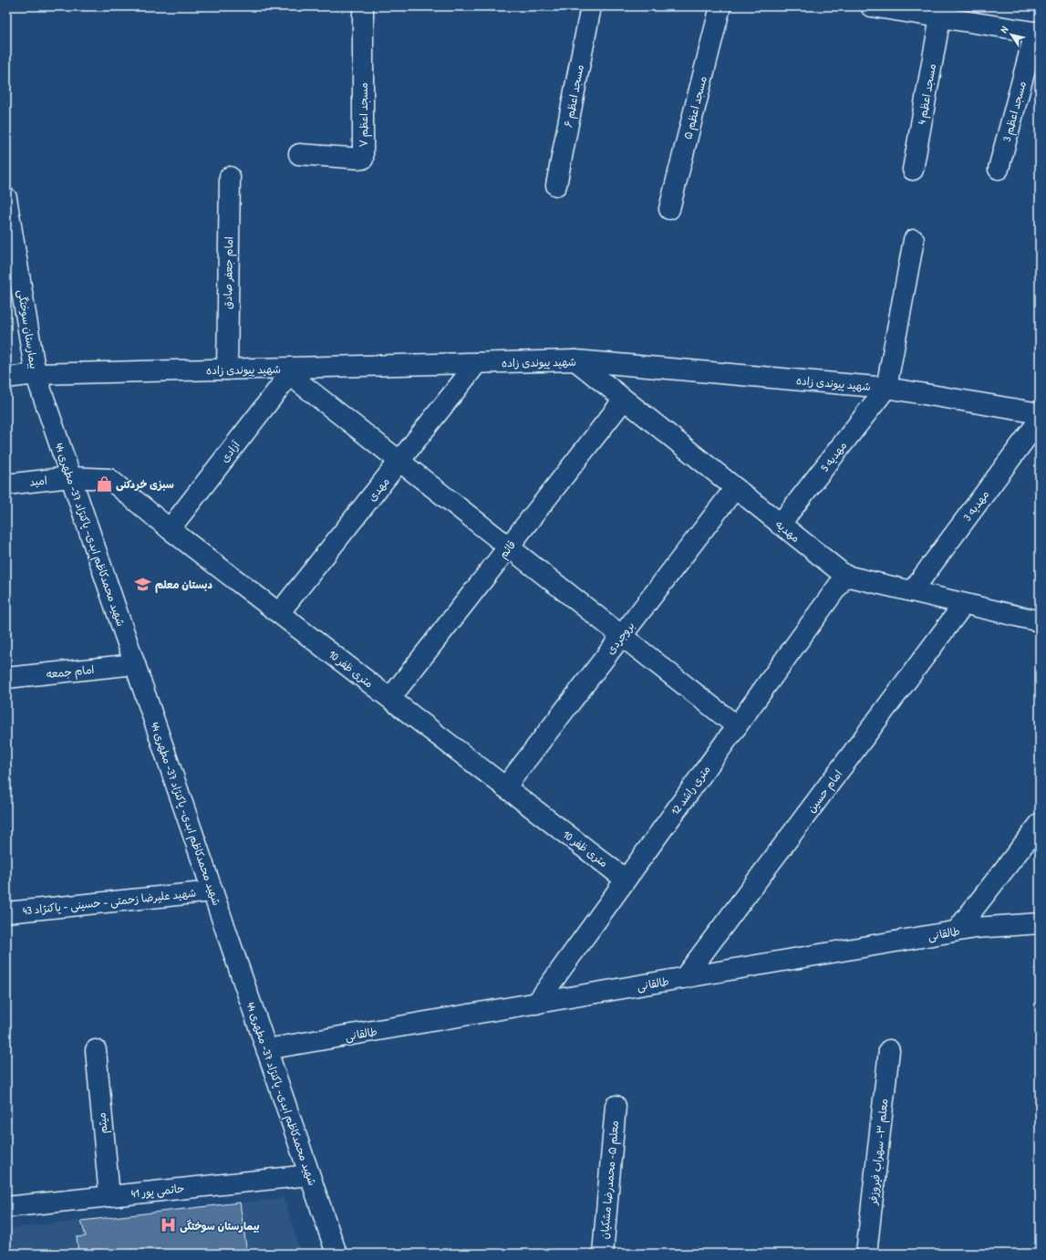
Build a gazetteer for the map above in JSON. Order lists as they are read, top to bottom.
{
  "streets": {
    "street": [
      "مسجد اعظم 4",
      "مسجد اعظم ۶",
      "مسجد اعظم ۵",
      "مسجد اعظم 3",
      "مسجد اعظم ۷",
      "امام جعفر صادق",
      "بیمارستان سوختگی",
      "شهید پیوندی زاده",
      "آزادی",
      "مهدیه 5",
      "امید",
      "مهدی",
      "مهدیه 3",
      "مهدیه",
      "شهید محمدکاظم ابدی- پاکنژاد 37- مطهری 44",
      "قائم",
      "بروجردی",
      "10 متری ظفر",
      "امام جمعه",
      "12 متری راشد",
      "امام حسین",
      "شهید علیرضا زحمتی - حسینی - پاکنژاد 43",
      "طالقانی",
      "میثم",
      "معلم ۳- سهراب فیروزفر",
      "معلم ۵- محمدرضا مشکیان",
      "حاتمی پور 41"
    ]
  },
  "crossings": [
    ["امام جعفر صادق", "شهید پیوندی زاده"],
    ["بیمارستان سوختگی", "شهید پیوندی زاده"],
    ["بیمارستان سوختگی", "شهید محمدکاظم ابدی- پاکنژاد 37- مطهری 44"],
    ["شهید پیوندی زاده", "آزادی"],
    ["شهید پیوندی زاده", "مهدیه 5"],
    ["شهید پیوندی زاده", "مهدی"],
    ["شهید پیوندی زاده", "مهدیه"],
    ["شهید پیوندی زاده", "شهید محمدکاظم ابدی- پاکنژاد 37- مطهری 44"],
    ["آزادی", "10 متری ظفر"],
    ["مهدیه 5", "مهدیه"],
    ["امید", "شهید محمدکاظم ابدی- پاکنژاد 37- مطهری 44"],
    ["امید", "10 متری ظفر"],
    ["مهدی", "10 متری ظفر"],
    ["مهدیه 3", "مهدیه"],
    ["مهدیه", "قائم"],
    ["مهدیه", "بروجردی"],
    ["مهدیه", "12 متری راشد"],
    ["مهدیه", "امام حسین"],
    ["شهید محمدکاظم ابدی- پاکنژاد 37- مطهری 44", "10 متری ظفر"],
    ["شهید محمدکاظم ابدی- پاکنژاد 37- مطهری 44", "امام جمعه"],
    ["شهید محمدکاظم ابدی- پاکنژاد 37- مطهری 44", "شهید علیرضا زحمتی - حسینی - پاکنژاد 43"],
    ["شهید محمدکاظم ابدی- پاکنژاد 37- مطهری 44", "طالقانی"],
    ["شهید محمدکاظم ابدی- پاکنژاد 37- مطهری 44", "حاتمی پور 41"],
    ["قائم", "10 متری ظفر"],
    ["بروجردی", "10 متری ظفر"],
    ["10 متری ظفر", "12 متری راشد"],
    ["12 متری راشد", "طالقانی"],
    ["امام حسین", "طالقانی"],
    ["میثم", "حاتمی پور 41"]
  ],
  "places": {
    "shop": ["سبزی خردکنی"],
    "school or university": ["دبستان معلم"],
    "hospital": ["بیمارستان سوختگی"]
  },
  "north": "top left"
}
